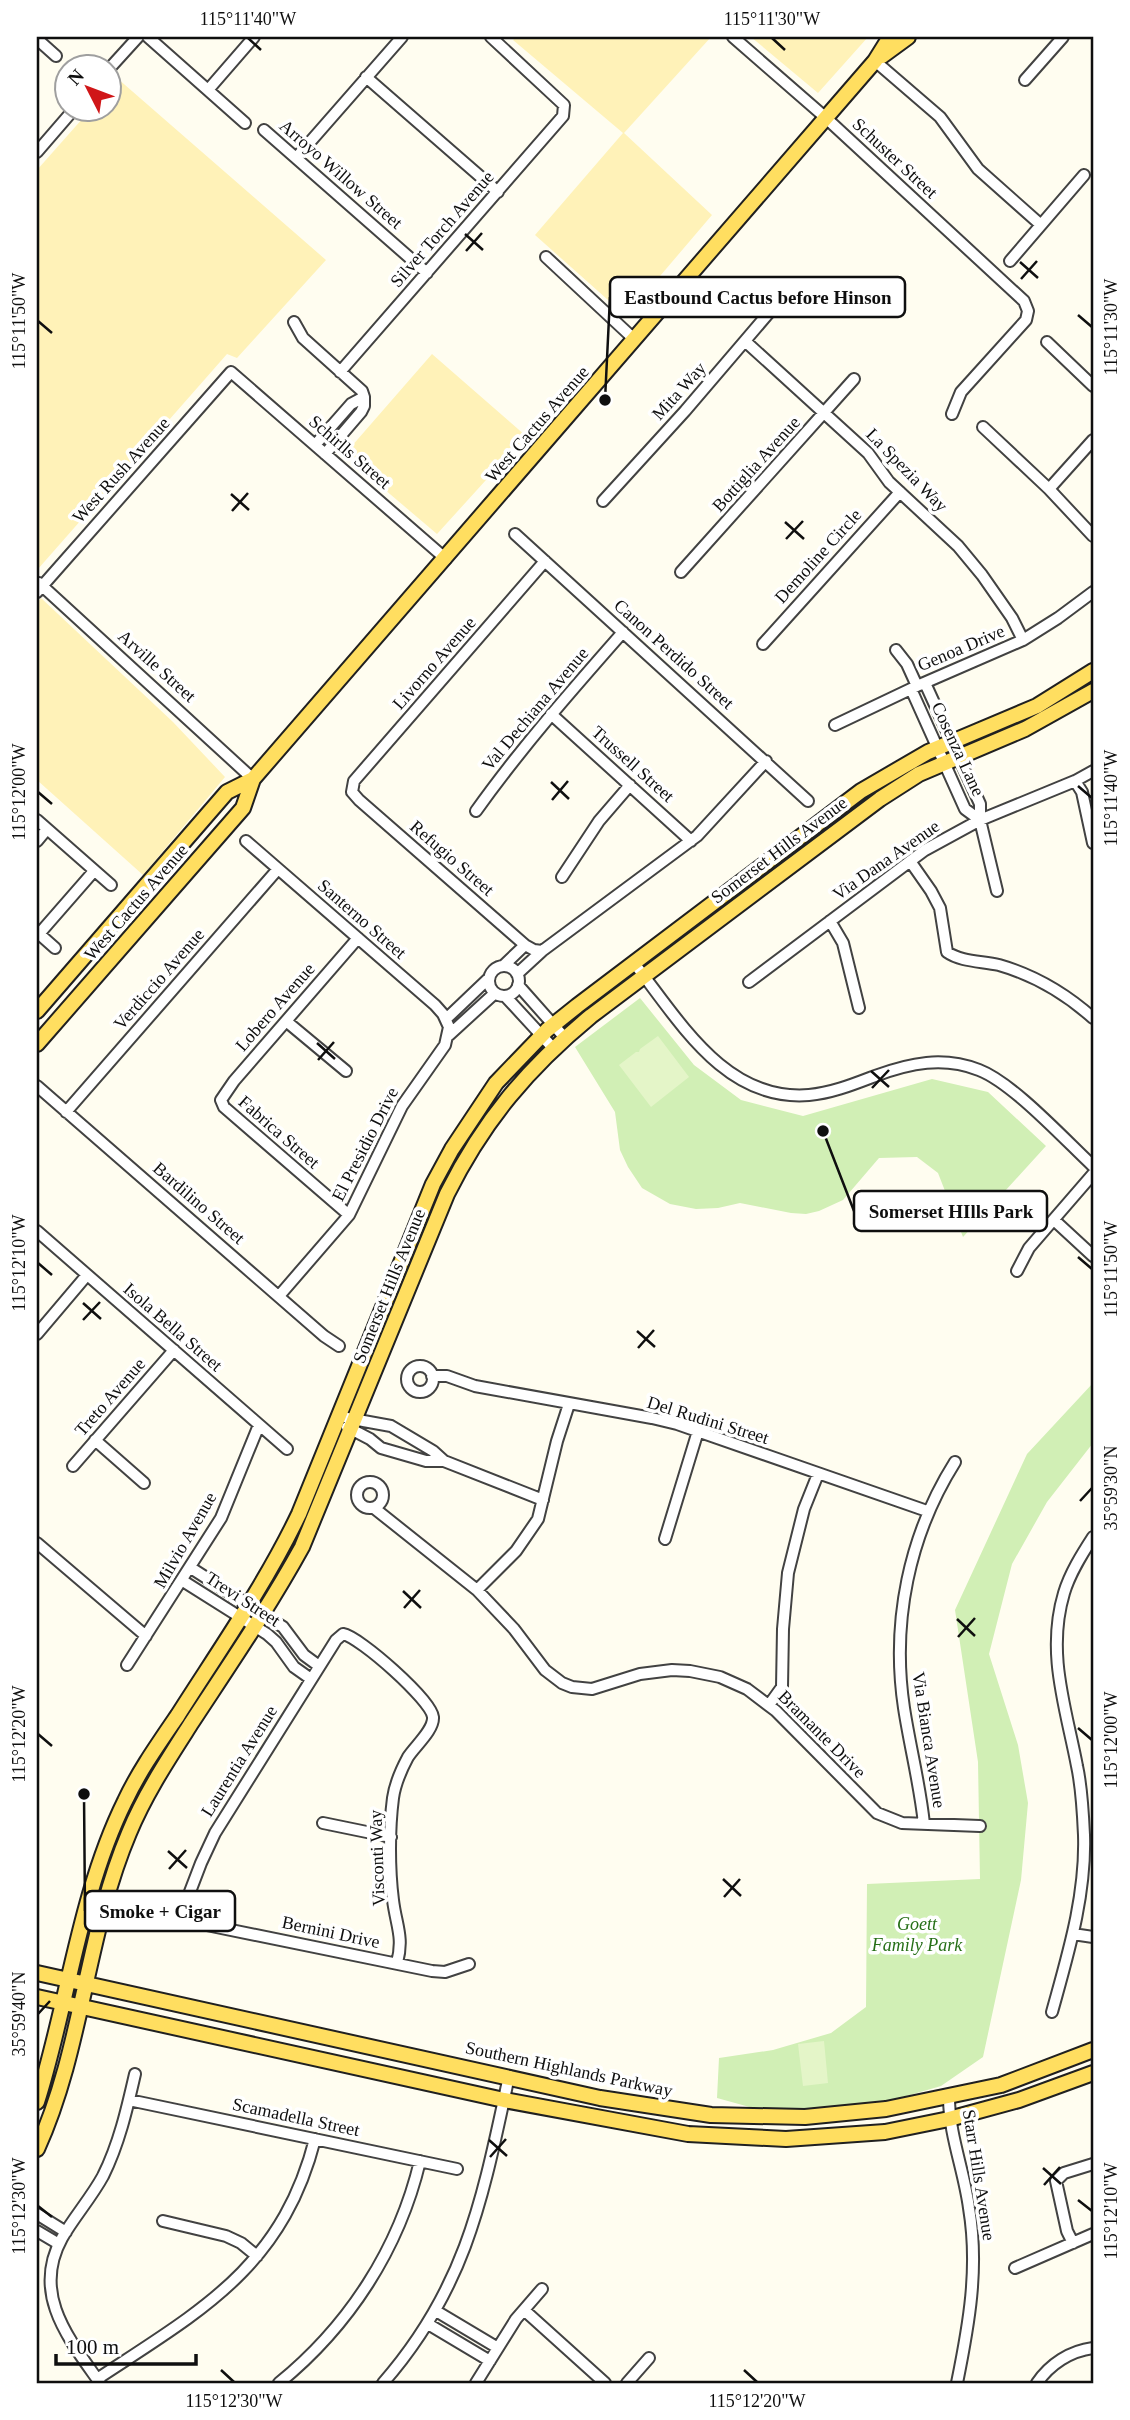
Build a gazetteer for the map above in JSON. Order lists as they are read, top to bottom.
{
  "streets": {
    "main road": ["West Cactus Avenue", "Somerset Hills Avenue", "Southern Highlands Parkway"],
    "street": [
      "Schuster Street",
      "Arroyo Willow Street",
      "Silver Torch Avenue",
      "Mita Way",
      "Schirlls Street",
      "Bottiglia Avenue",
      "West Rush Avenue",
      "La Spezia Way",
      "Demoline Circle",
      "Genoa Drive",
      "Canon Perdido Street",
      "Livorno Avenue",
      "Arville Street",
      "Val Dechiana Avenue",
      "Cosenza Lane",
      "Trussell Street",
      "Refugio Street",
      "Via Dana Avenue",
      "Santerno Street",
      "Verdiccio Avenue",
      "Lobero Avenue",
      "Fabrica Street",
      "El Presidio Drive",
      "Bardilino Street",
      "Isola Bella Street",
      "Treto Avenue",
      "Del Rudini Street",
      "Milvio Avenue",
      "Trevi Street",
      "Bramante Drive",
      "Via Bianca Avenue",
      "Laurentia Avenue",
      "Visconti Way",
      "Bernini Drive",
      "Scamadella Street",
      "Starr Hills Avenue"
    ]
  },
  "crossings": [
    ["Schuster Street", "West Cactus Avenue"],
    ["Arroyo Willow Street", "Silver Torch Avenue"],
    ["Mita Way", "La Spezia Way"],
    ["West Cactus Avenue", "Schirlls Street"],
    ["West Cactus Avenue", "Arville Street"],
    ["Schirlls Street", "West Rush Avenue"],
    ["Bottiglia Avenue", "La Spezia Way"],
    ["West Rush Avenue", "Arville Street"],
    ["La Spezia Way", "Demoline Circle"],
    ["La Spezia Way", "Genoa Drive"],
    ["Genoa Drive", "Cosenza Lane"],
    ["Canon Perdido Street", "Livorno Avenue"],
    ["Canon Perdido Street", "Val Dechiana Avenue"],
    ["Livorno Avenue", "Refugio Street"],
    ["Val Dechiana Avenue", "Trussell Street"],
    ["Cosenza Lane", "Somerset Hills Avenue"],
    ["Cosenza Lane", "Via Dana Avenue"],
    ["Somerset Hills Avenue", "Trevi Street"],
    ["Somerset Hills Avenue", "Southern Highlands Parkway"],
    ["Santerno Street", "Verdiccio Avenue"],
    ["Santerno Street", "Lobero Avenue"],
    ["Santerno Street", "El Presidio Drive"],
    ["Verdiccio Avenue", "Bardilino Street"],
    ["Lobero Avenue", "Fabrica Street"],
    ["Fabrica Street", "El Presidio Drive"],
    ["El Presidio Drive", "Bardilino Street"],
    ["Isola Bella Street", "Treto Avenue"],
    ["Isola Bella Street", "Milvio Avenue"],
    ["Del Rudini Street", "Via Bianca Avenue"],
    ["Milvio Avenue", "Trevi Street"],
    ["Trevi Street", "Laurentia Avenue"],
    ["Bramante Drive", "Via Bianca Avenue"],
    ["Laurentia Avenue", "Visconti Way"],
    ["Laurentia Avenue", "Bernini Drive"],
    ["Visconti Way", "Bernini Drive"],
    ["Southern Highlands Parkway", "Starr Hills Avenue"]
  ],
  "parks": ["Goett Family Park"],
  "places": ["Eastbound Cactus before Hinson", "Somerset HIlls Park", "Smoke + Cigar"],
  "scale_bar": "100 m",
  "north": "top left",
  "coordinates": [
    "115°11'40\"W",
    "115°11'30\"W",
    "115°11'50\"W",
    "115°12'00\"W",
    "115°12'10\"W",
    "35°59'30\"N",
    "115°12'20\"W",
    "35°59'40\"N",
    "115°12'30\"W"
  ]
}
